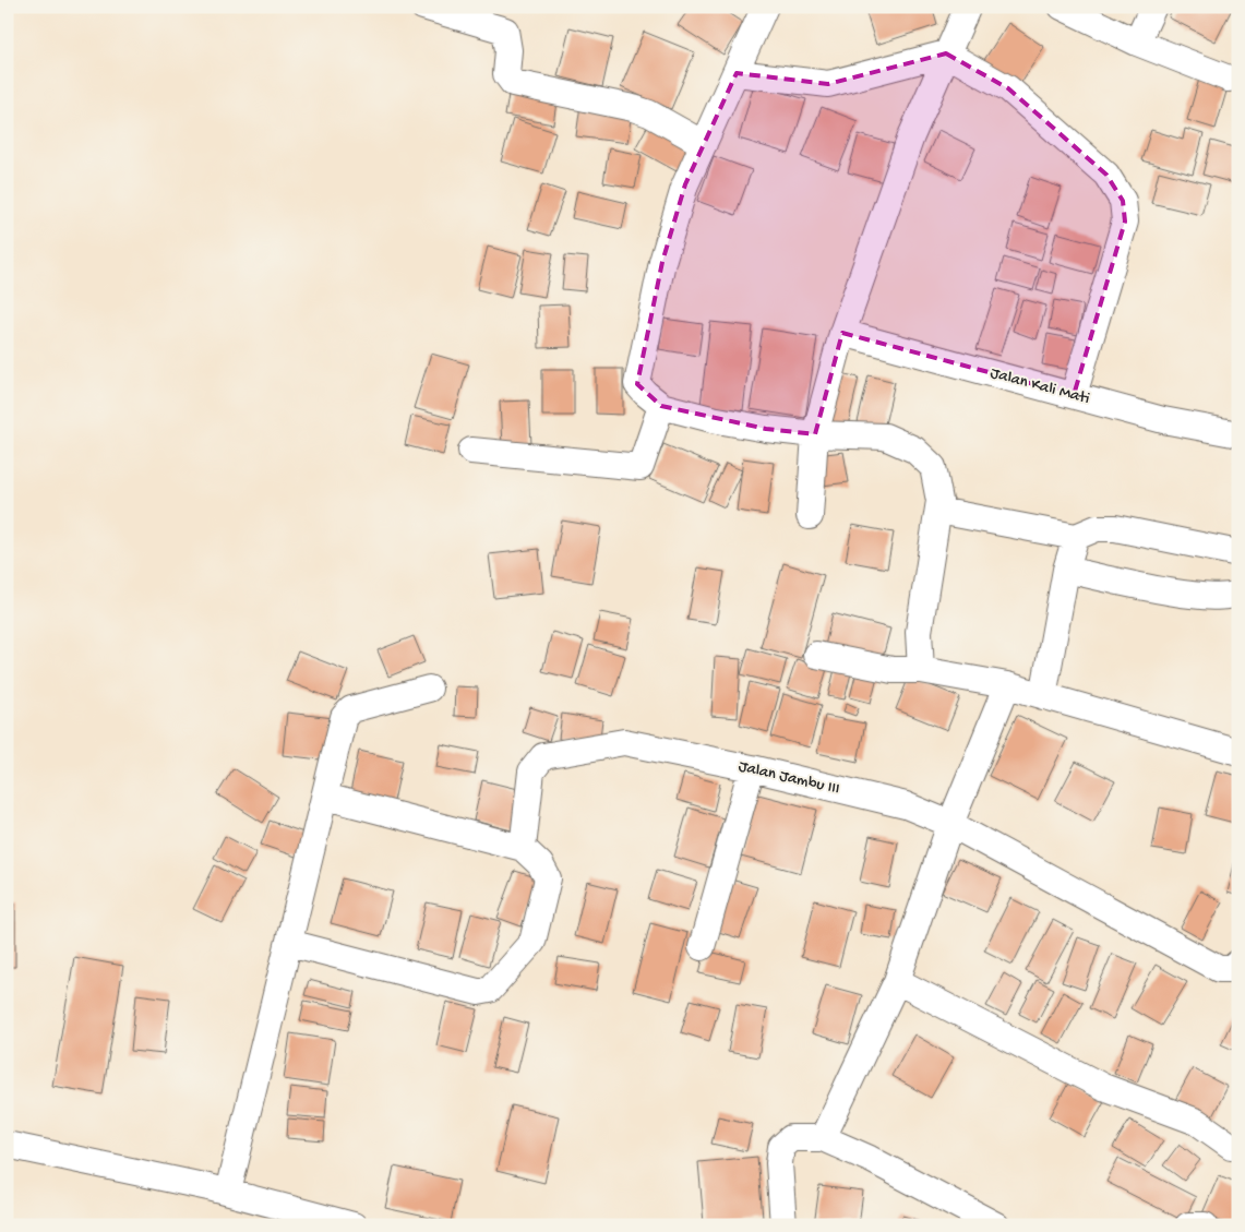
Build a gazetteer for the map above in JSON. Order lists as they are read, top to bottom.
{
  "streets": {
    "street": ["Jalan Kali Mati", "Jalan Jambu III"]
  }
}
